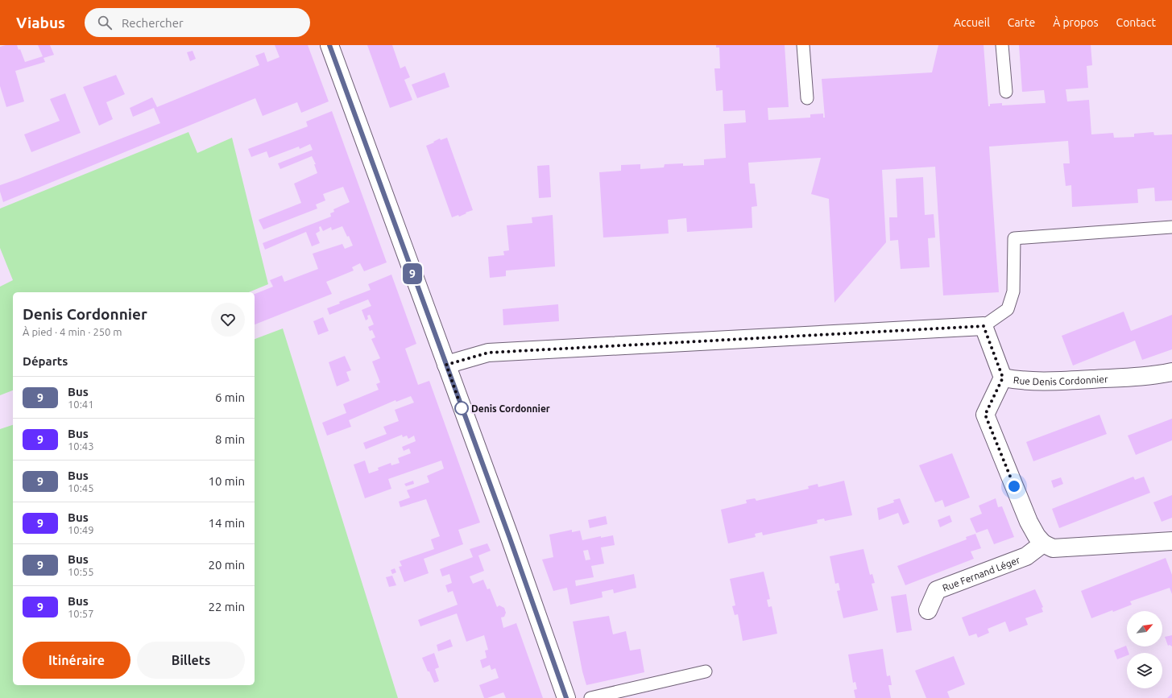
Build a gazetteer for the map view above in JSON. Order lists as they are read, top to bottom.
{
  "streets": {
    "street": ["Rue Denis Cordonnier", "Rue Fernand Léger"]
  },
  "places": ["Denis Cordonnier"],
  "lines": ["bus line 9"],
  "north": "top right",
  "page": {
    "header": "Viabus",
    "search": "Rechercher",
    "nav": [
      "Accueil",
      "Carte",
      "À propos",
      "Contact"
    ],
    "on_map": "9",
    "heading": [
      ["Denis Cordonnier", "À pied · 4 min · 250 m"],
      "Départs"
    ],
    "list": [
      {
        "mark": "9",
        "name": "Bus",
        "note": "10:41",
        "value": "6 min"
      },
      {
        "mark": "9",
        "name": "Bus",
        "note": "10:43",
        "value": "8 min"
      },
      {
        "mark": "9",
        "name": "Bus",
        "note": "10:45",
        "value": "10 min"
      },
      {
        "mark": "9",
        "name": "Bus",
        "note": "10:49",
        "value": "14 min"
      },
      {
        "mark": "9",
        "name": "Bus",
        "note": "10:55",
        "value": "20 min"
      },
      {
        "mark": "9",
        "name": "Bus",
        "note": "10:57",
        "value": "22 min"
      }
    ],
    "buttons": ["Itinéraire", "Billets"]
  }
}
